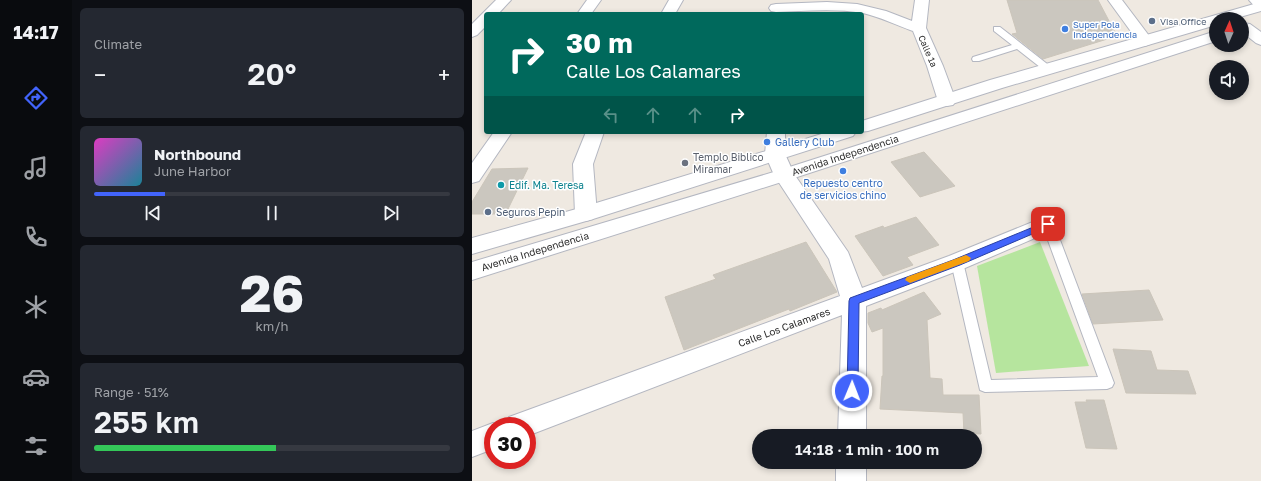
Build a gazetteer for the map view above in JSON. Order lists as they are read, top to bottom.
{
  "streets": {
    "main road": ["Calle 1a", "Avenida Independencia", "Calle Los Calamares"]
  },
  "crossings": [
    ["Calle 1a", "Avenida Independencia"]
  ],
  "places": [
    "Visa Office",
    "Super Pola Independencia",
    "Gallery Club",
    "Templo Biblico Miramar",
    "Repuesto centro de servicios chino",
    "Edif. Ma. Teresa",
    "Seguros Pepin"
  ],
  "north": "top",
  "page": {
    "tabs": "14:17",
    "tile": [
      "Climate",
      ["26", "km/h"],
      ["Range · 51%", "255 km"]
    ],
    "turn": ["30 m", "Calle Los Calamares"],
    "heat": ["−", "20°", "+"],
    "song": ["Northbound", "June Harbor"],
    "limit": "30",
    "trip": "14:18 · 1 min · 100 m"
  }
}
